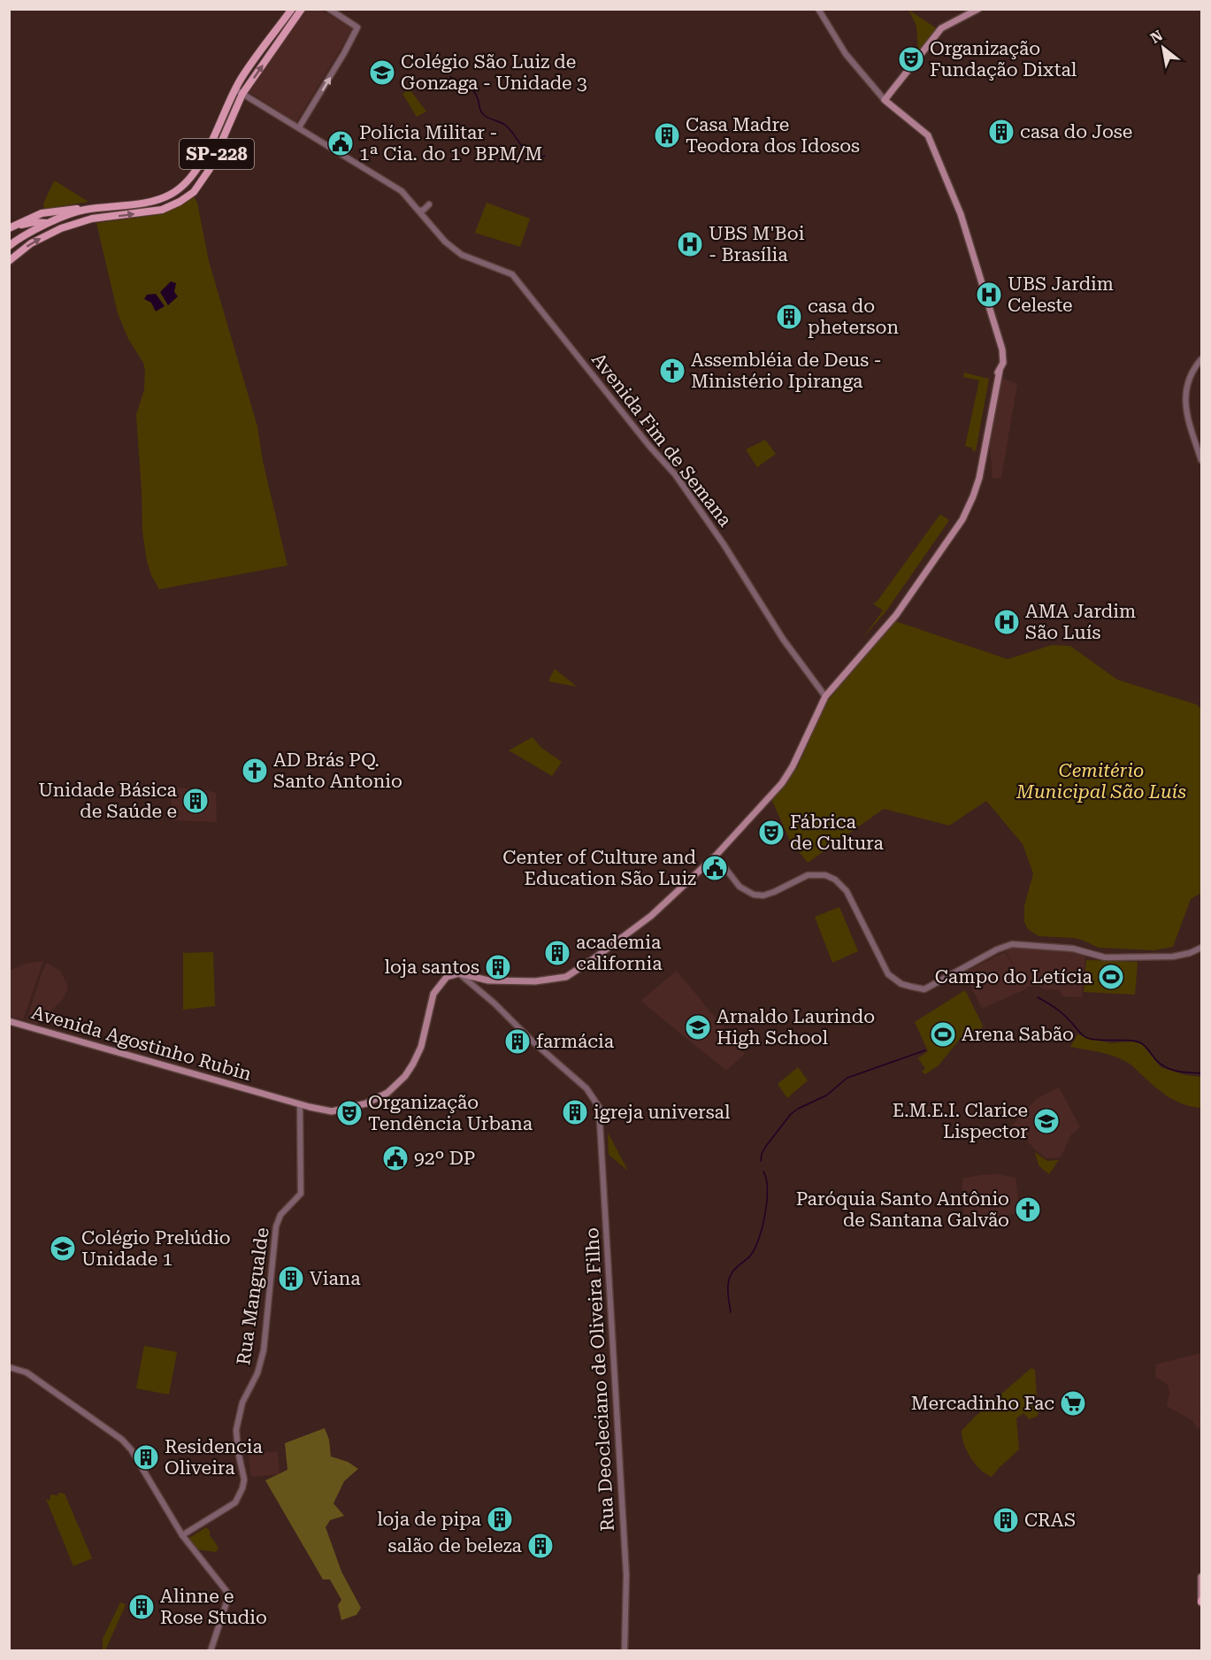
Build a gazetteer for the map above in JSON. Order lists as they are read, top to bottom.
{
  "streets": {
    "main road": ["SP-228", "Avenida Agostinho Rubin"],
    "street": ["Avenida Fim de Semana", "Rua Mangualde", "Rua Deocleciano de Oliveira Filho"]
  },
  "crossings": [
    ["SP-228", "Avenida Fim de Semana"],
    ["Avenida Agostinho Rubin", "Rua Mangualde"],
    ["Avenida Agostinho Rubin", "Rua Deocleciano de Oliveira Filho"]
  ],
  "parks": ["Cemitério Municipal São Luís"],
  "places": {
    "theatre": ["Organização Fundação Dixtal", "Fábrica de Cultura", "Organização Tendência Urbana"],
    "school or university": [
      "Colégio São Luiz de Gonzaga - Unidade 3",
      "Arnaldo Laurindo High School",
      "E.M.E.I. Clarice Lispector",
      "Colégio Prelúdio Unidade 1"
    ],
    "building": [
      "casa do Jose",
      "Casa Madre Teodora dos Idosos",
      "casa do pheterson",
      "Unidade Básica de Saúde e",
      "academia california",
      "loja santos",
      "farmácia",
      "igreja universal",
      "Viana",
      "Residencia Oliveira",
      "loja de pipa",
      "CRAS",
      "salão de beleza",
      "Alinne e Rose Studio"
    ],
    "public building": ["Polícia Militar - 1ª Cia. do 1º BPM/M", "Center of Culture and Education São Luiz", "92º DP"],
    "hospital": ["UBS M'Boi - Brasília", "UBS Jardim Celeste", "AMA Jardim São Luís"],
    "church": ["Assembléia de Deus - Ministério Ipiranga", "AD Brás PQ. Santo Antonio", "Paróquia Santo Antônio de Santana Galvão"],
    "sports": ["Campo do Letícia", "Arena Sabão"],
    "supermarket": ["Mercadinho Fac"]
  },
  "north": "top left"
}
